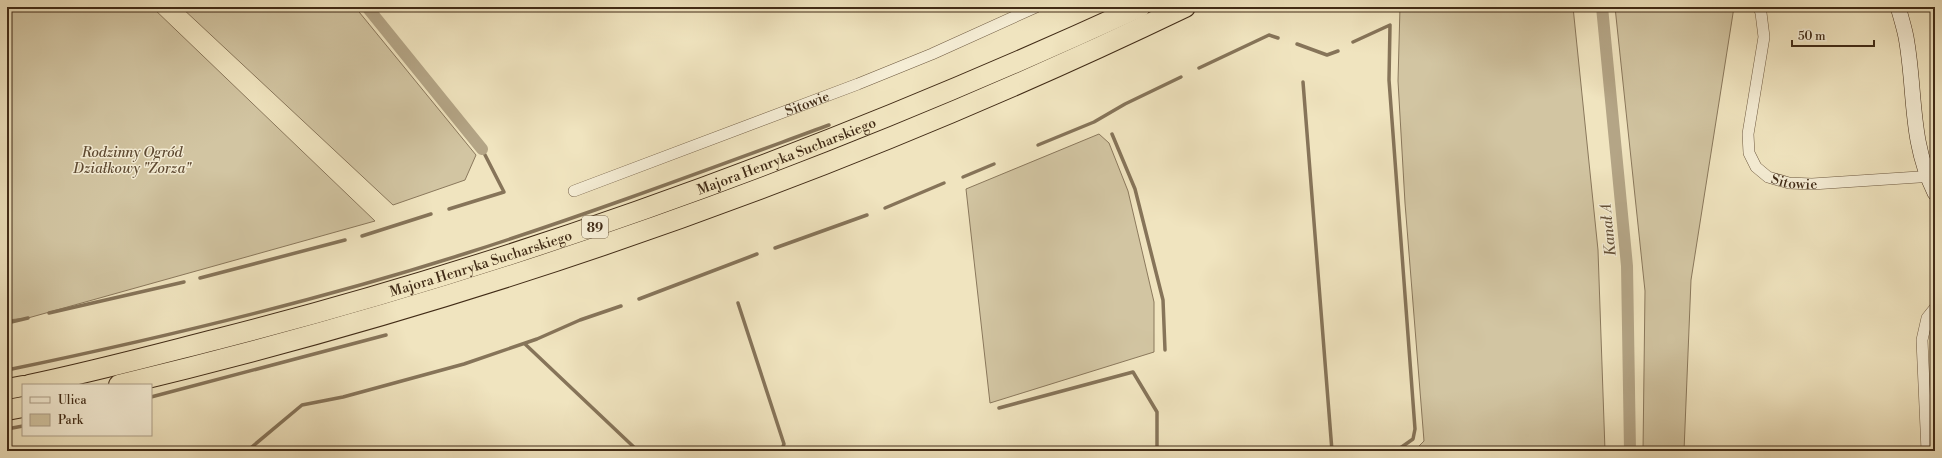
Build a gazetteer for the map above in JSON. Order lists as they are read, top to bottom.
{
  "streets": {
    "highway": ["Majora Henryka Sucharskiego", "89"],
    "street": ["Sitowie"]
  },
  "water": ["Kanał A"],
  "parks": ["Rodzinny Ogród Działkowy \"Zorza\""],
  "legend": ["Ulica", "Park"],
  "scale_bar": "50 m"
}
